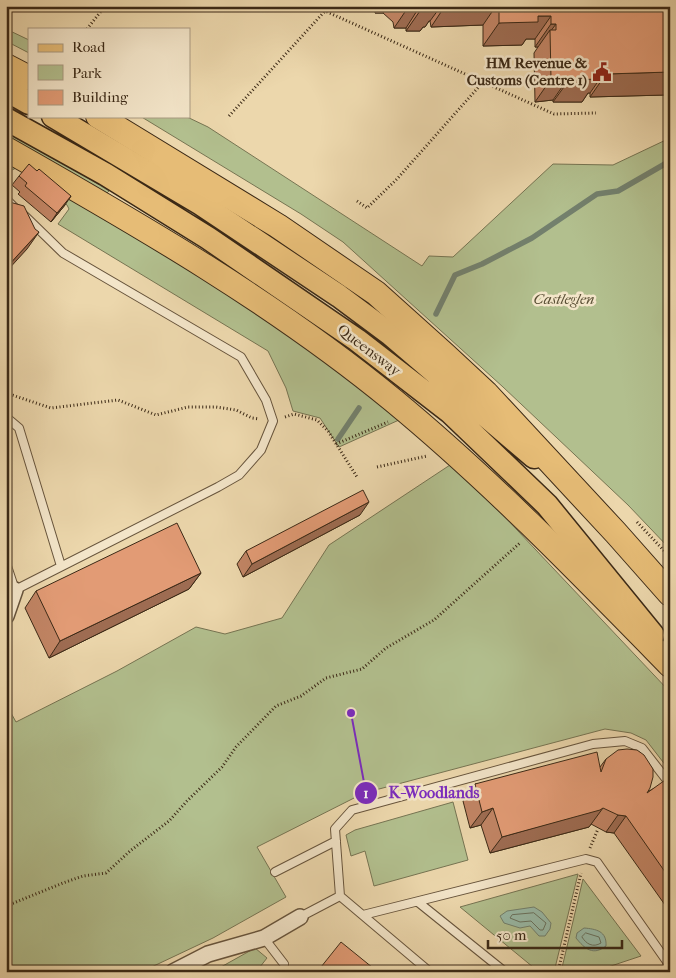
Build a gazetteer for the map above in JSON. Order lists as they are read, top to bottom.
{
  "streets": {
    "highway": ["Queensway"]
  },
  "parks": ["Castleglen"],
  "places": {
    "public building": ["HM Revenue & Customs (Centre 1)"],
    "other": ["K-Woodlands"]
  },
  "legend": ["Road", "Park", "Building"],
  "scale_bar": "50 m"
}
